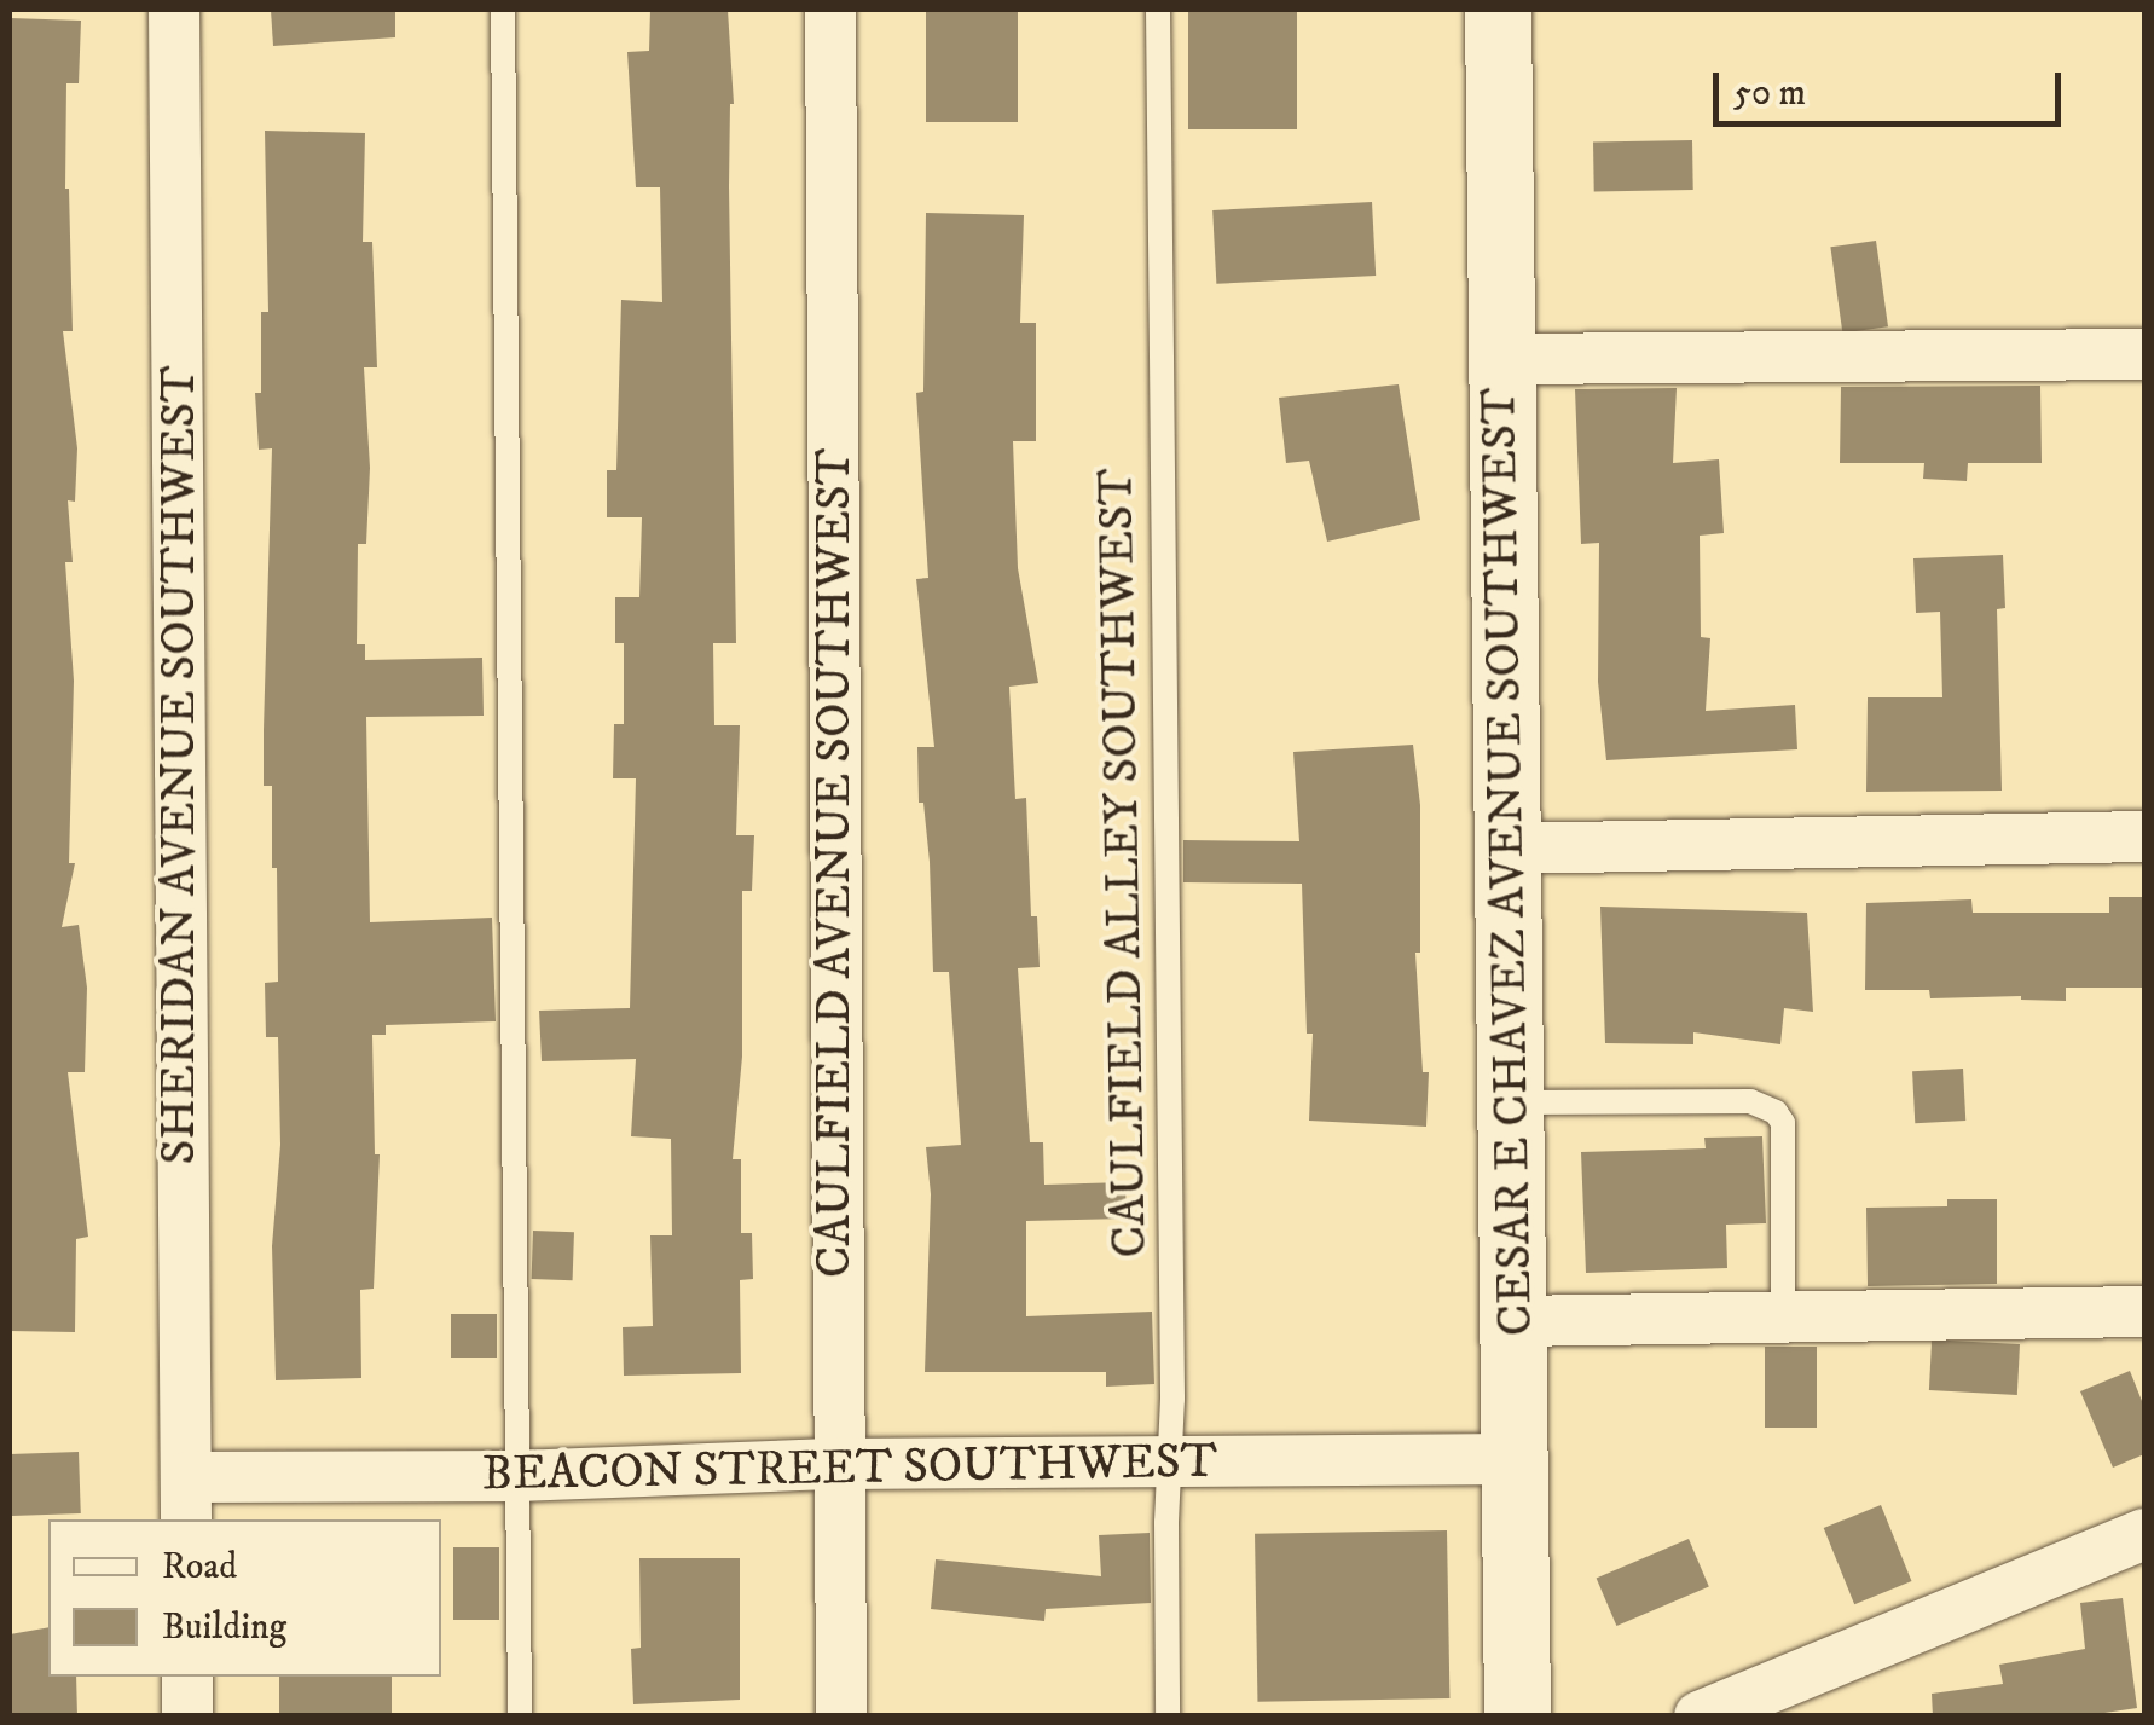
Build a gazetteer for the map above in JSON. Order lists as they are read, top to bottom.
{
  "streets": {
    "main road": ["CESAR E CHAVEZ AVENUE SOUTHWEST"],
    "street": ["SHERIDAN AVENUE SOUTHWEST", "CAULFIELD AVENUE SOUTHWEST", "BEACON STREET SOUTHWEST"],
    "lane": ["CAULFIELD ALLEY SOUTHWEST"]
  },
  "crossings": [
    ["SHERIDAN AVENUE SOUTHWEST", "BEACON STREET SOUTHWEST"],
    ["CESAR E CHAVEZ AVENUE SOUTHWEST", "BEACON STREET SOUTHWEST"],
    ["CAULFIELD AVENUE SOUTHWEST", "BEACON STREET SOUTHWEST"],
    ["CAULFIELD ALLEY SOUTHWEST", "BEACON STREET SOUTHWEST"]
  ],
  "legend": ["Road", "Building"],
  "scale_bar": "50 m"
}
